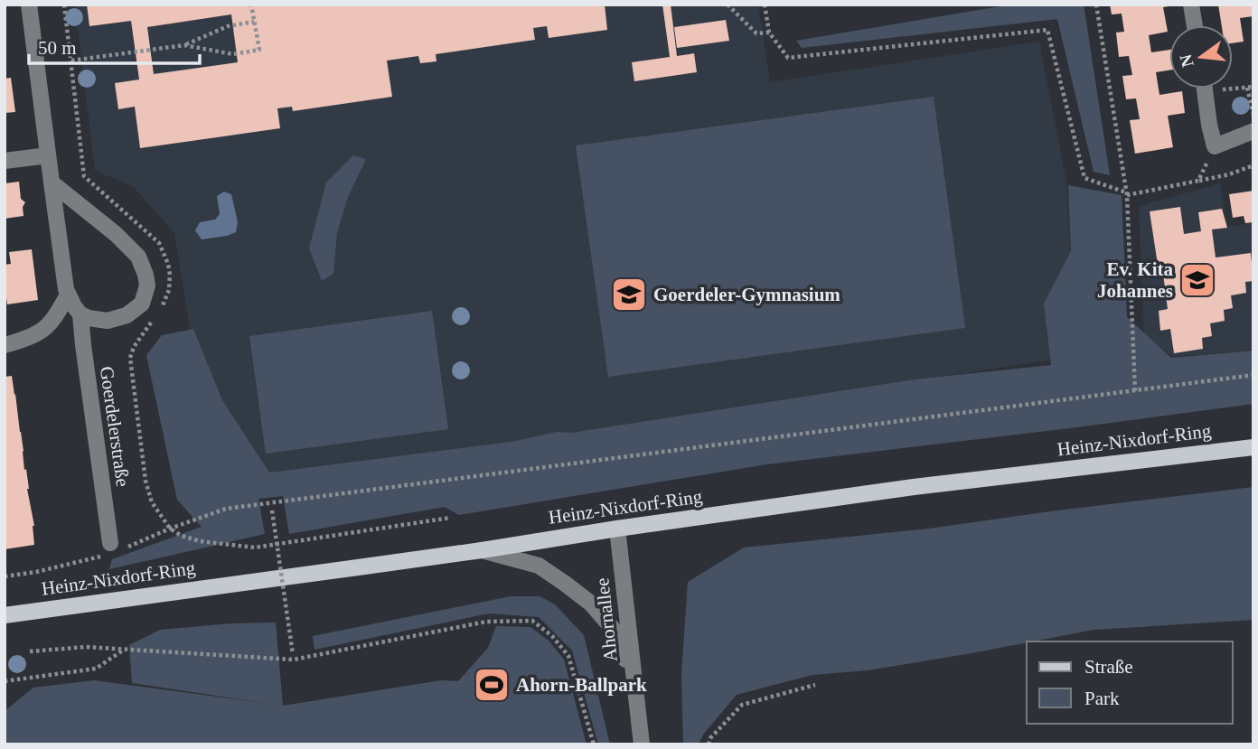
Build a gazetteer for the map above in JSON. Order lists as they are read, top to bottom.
{
  "streets": {
    "main road": ["Heinz-Nixdorf-Ring"],
    "street": ["Goerdelerstraße", "Ahornallee"]
  },
  "crossings": [
    ["Heinz-Nixdorf-Ring", "Ahornallee"]
  ],
  "places": {
    "school or university": ["Ev. Kita Johannes", "Goerdeler-Gymnasium"],
    "sports": ["Ahorn-Ballpark"]
  },
  "legend": ["Straße", "Park"],
  "scale_bar": "50 m",
  "north": "left"
}
